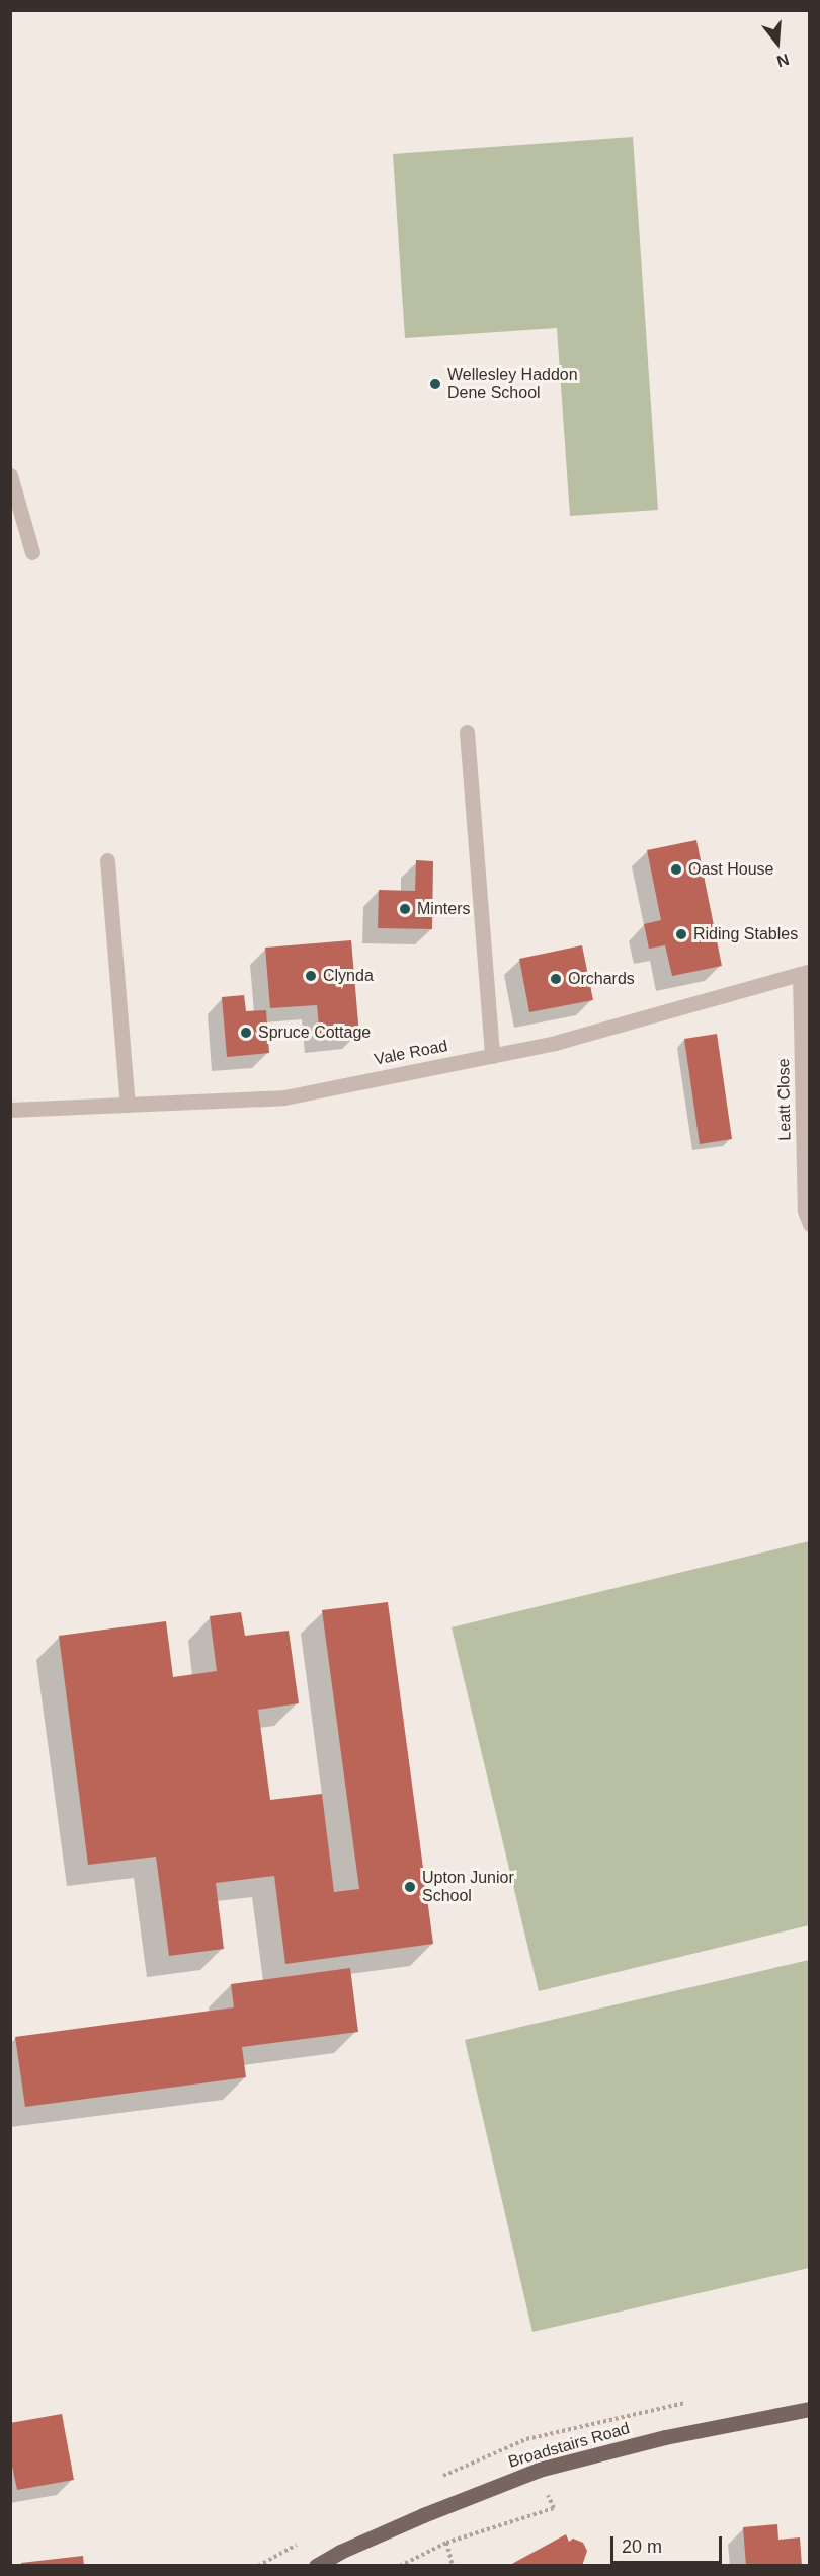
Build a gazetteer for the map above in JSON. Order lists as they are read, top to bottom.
{
  "streets": {
    "main road": ["Broadstairs Road"],
    "street": ["Vale Road", "Leatt Close"]
  },
  "crossings": [
    ["Vale Road", "Leatt Close"]
  ],
  "places": [
    "Wellesley Haddon Dene School",
    "Oast House",
    "Minters",
    "Riding Stables",
    "Clynda",
    "Orchards",
    "Spruce Cottage",
    "Upton Junior School"
  ],
  "scale_bar": "20 m",
  "north": "bottom"
}
